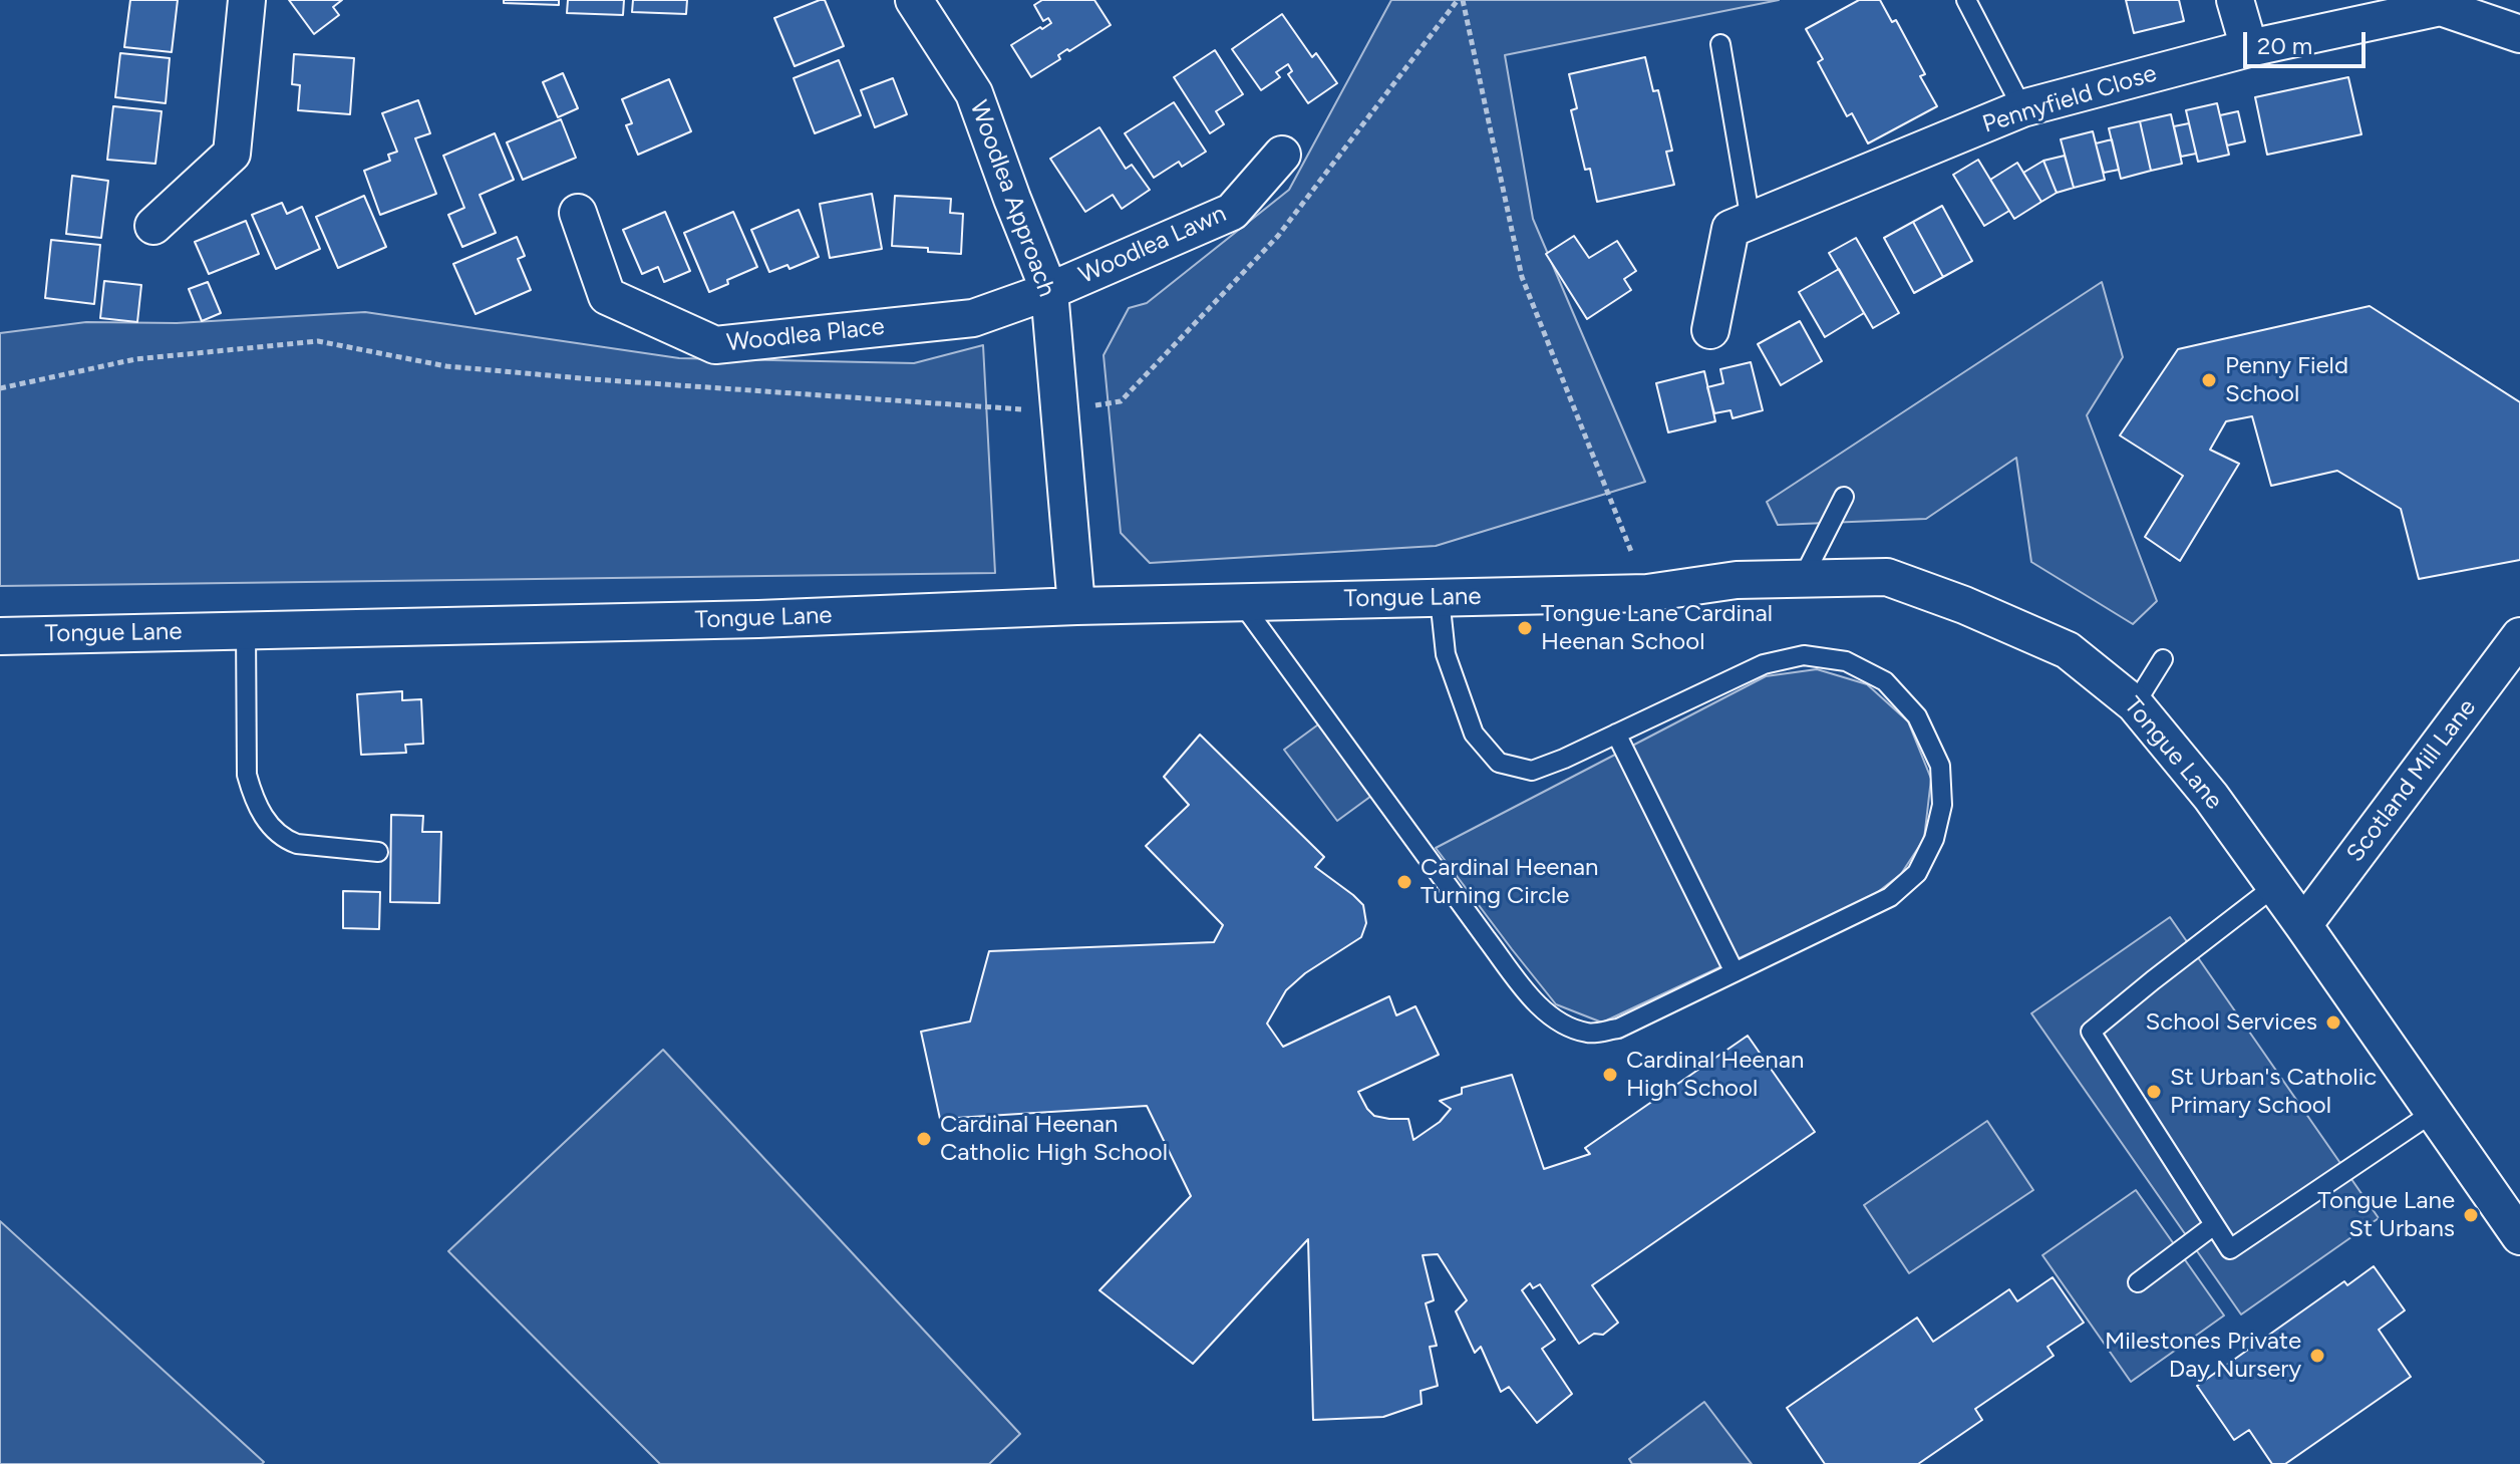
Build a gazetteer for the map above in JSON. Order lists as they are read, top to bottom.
{
  "streets": {
    "street": [
      "Pennyfield Close",
      "Woodlea Approach",
      "Woodlea Lawn",
      "Woodlea Place",
      "Tongue Lane",
      "Scotland Mill Lane"
    ]
  },
  "crossings": [
    ["Woodlea Approach", "Woodlea Lawn"],
    ["Woodlea Approach", "Woodlea Place"],
    ["Woodlea Approach", "Tongue Lane"],
    ["Woodlea Lawn", "Woodlea Place"],
    ["Tongue Lane", "Scotland Mill Lane"]
  ],
  "places": [
    "Penny Field School",
    "Tongue Lane Cardinal Heenan School",
    "Cardinal Heenan Turning Circle",
    "School Services",
    "Cardinal Heenan High School",
    "St Urban's Catholic Primary School",
    "Cardinal Heenan Catholic High School",
    "Tongue Lane St Urbans",
    "Milestones Private Day Nursery"
  ],
  "scale_bar": "20 m"
}
